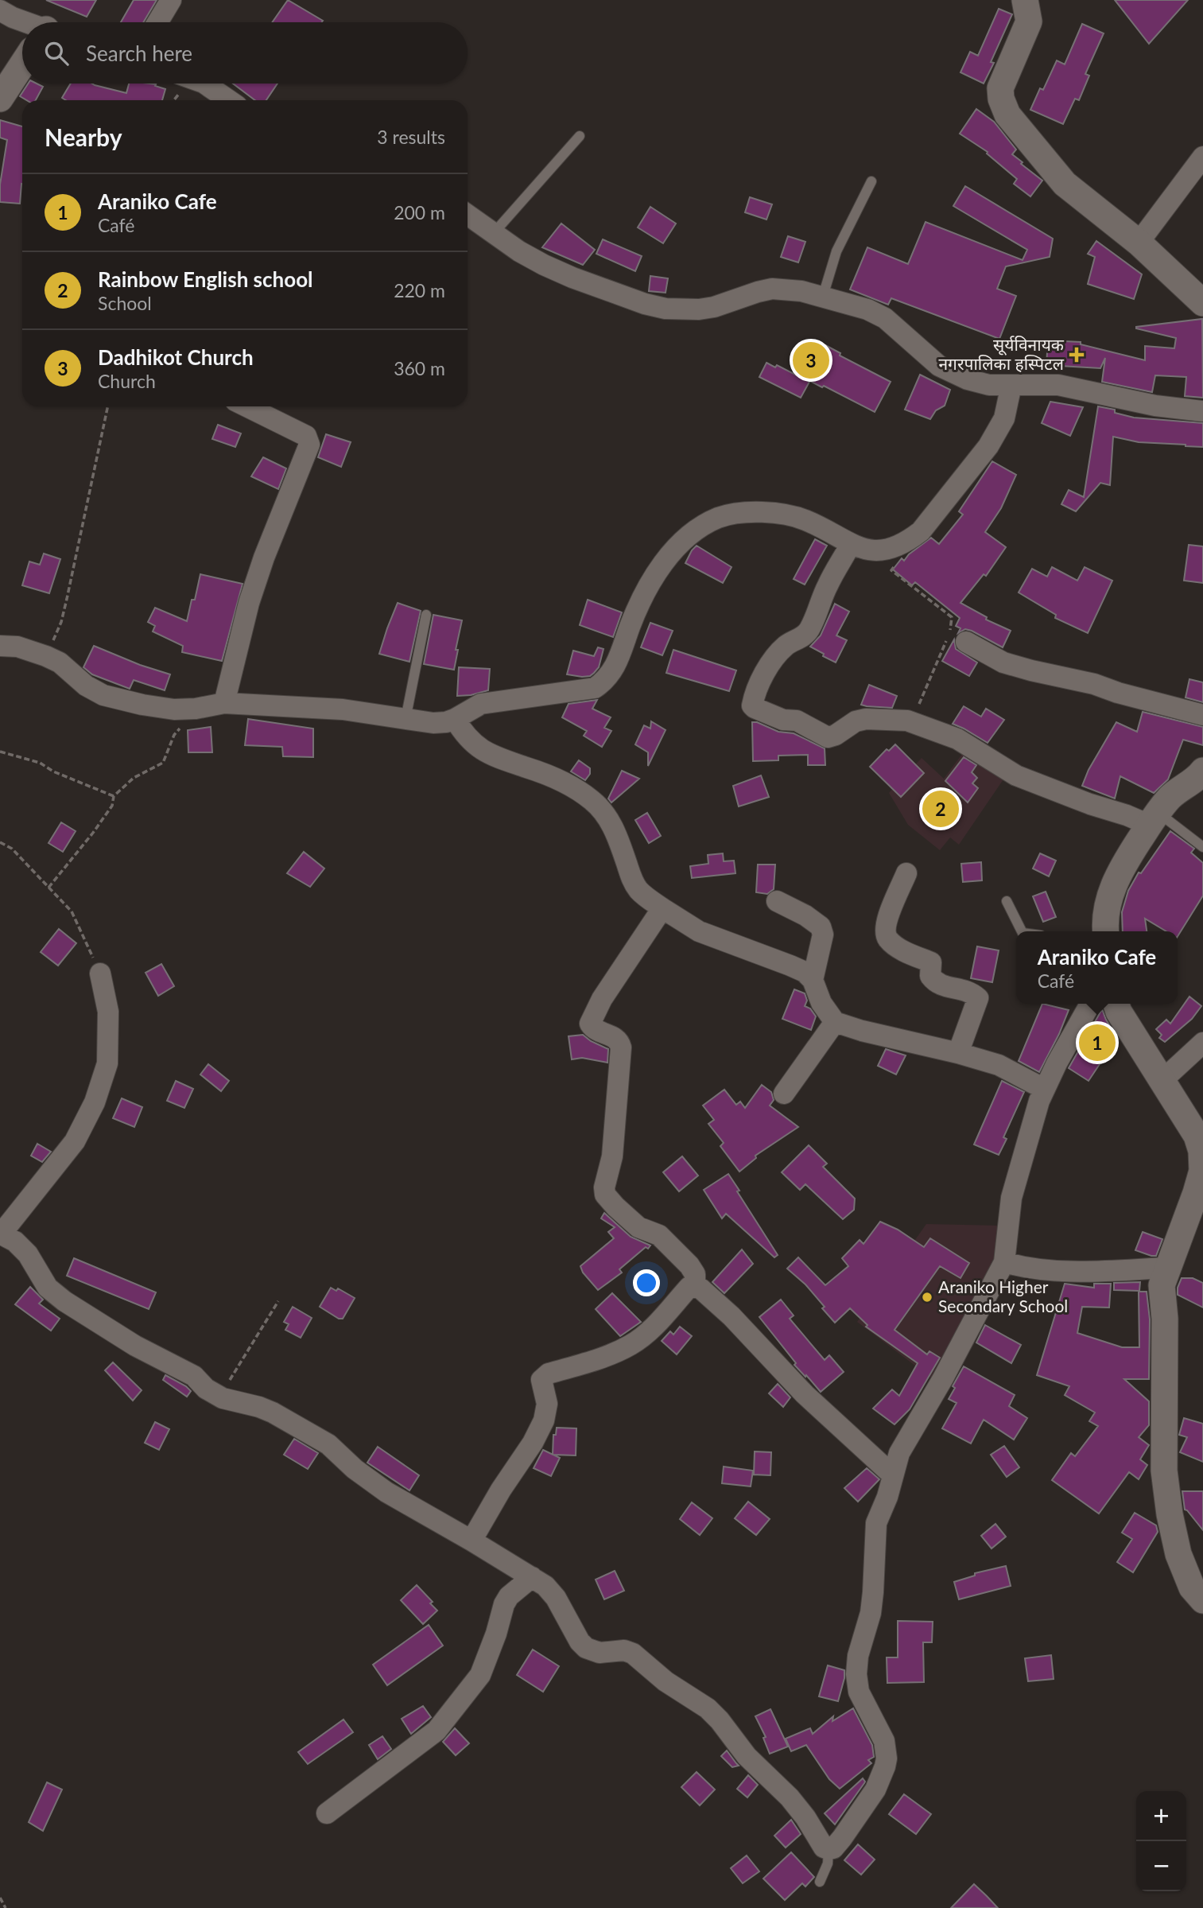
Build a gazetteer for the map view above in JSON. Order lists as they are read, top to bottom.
{
  "places": {
    "health": ["सूर्यविनायक नगरपालिका हस्पिटल"],
    "other": ["Araniko Higher Secondary School"]
  },
  "page": {
    "search": "Search here",
    "heading": ["Nearby", "3 results"],
    "list": [
      {
        "mark": "1",
        "name": "Araniko Cafe",
        "note": "Café",
        "value": "200 m"
      },
      {
        "mark": "2",
        "name": "Rainbow English school",
        "note": "School",
        "value": "220 m"
      },
      {
        "mark": "3",
        "name": "Dadhikot Church",
        "note": "Church",
        "value": "360 m"
      }
    ],
    "pins": ["3", "2", "1"],
    "popup": ["Araniko Cafe", "Café"],
    "map_buttons": ["+", "−"]
  }
}
